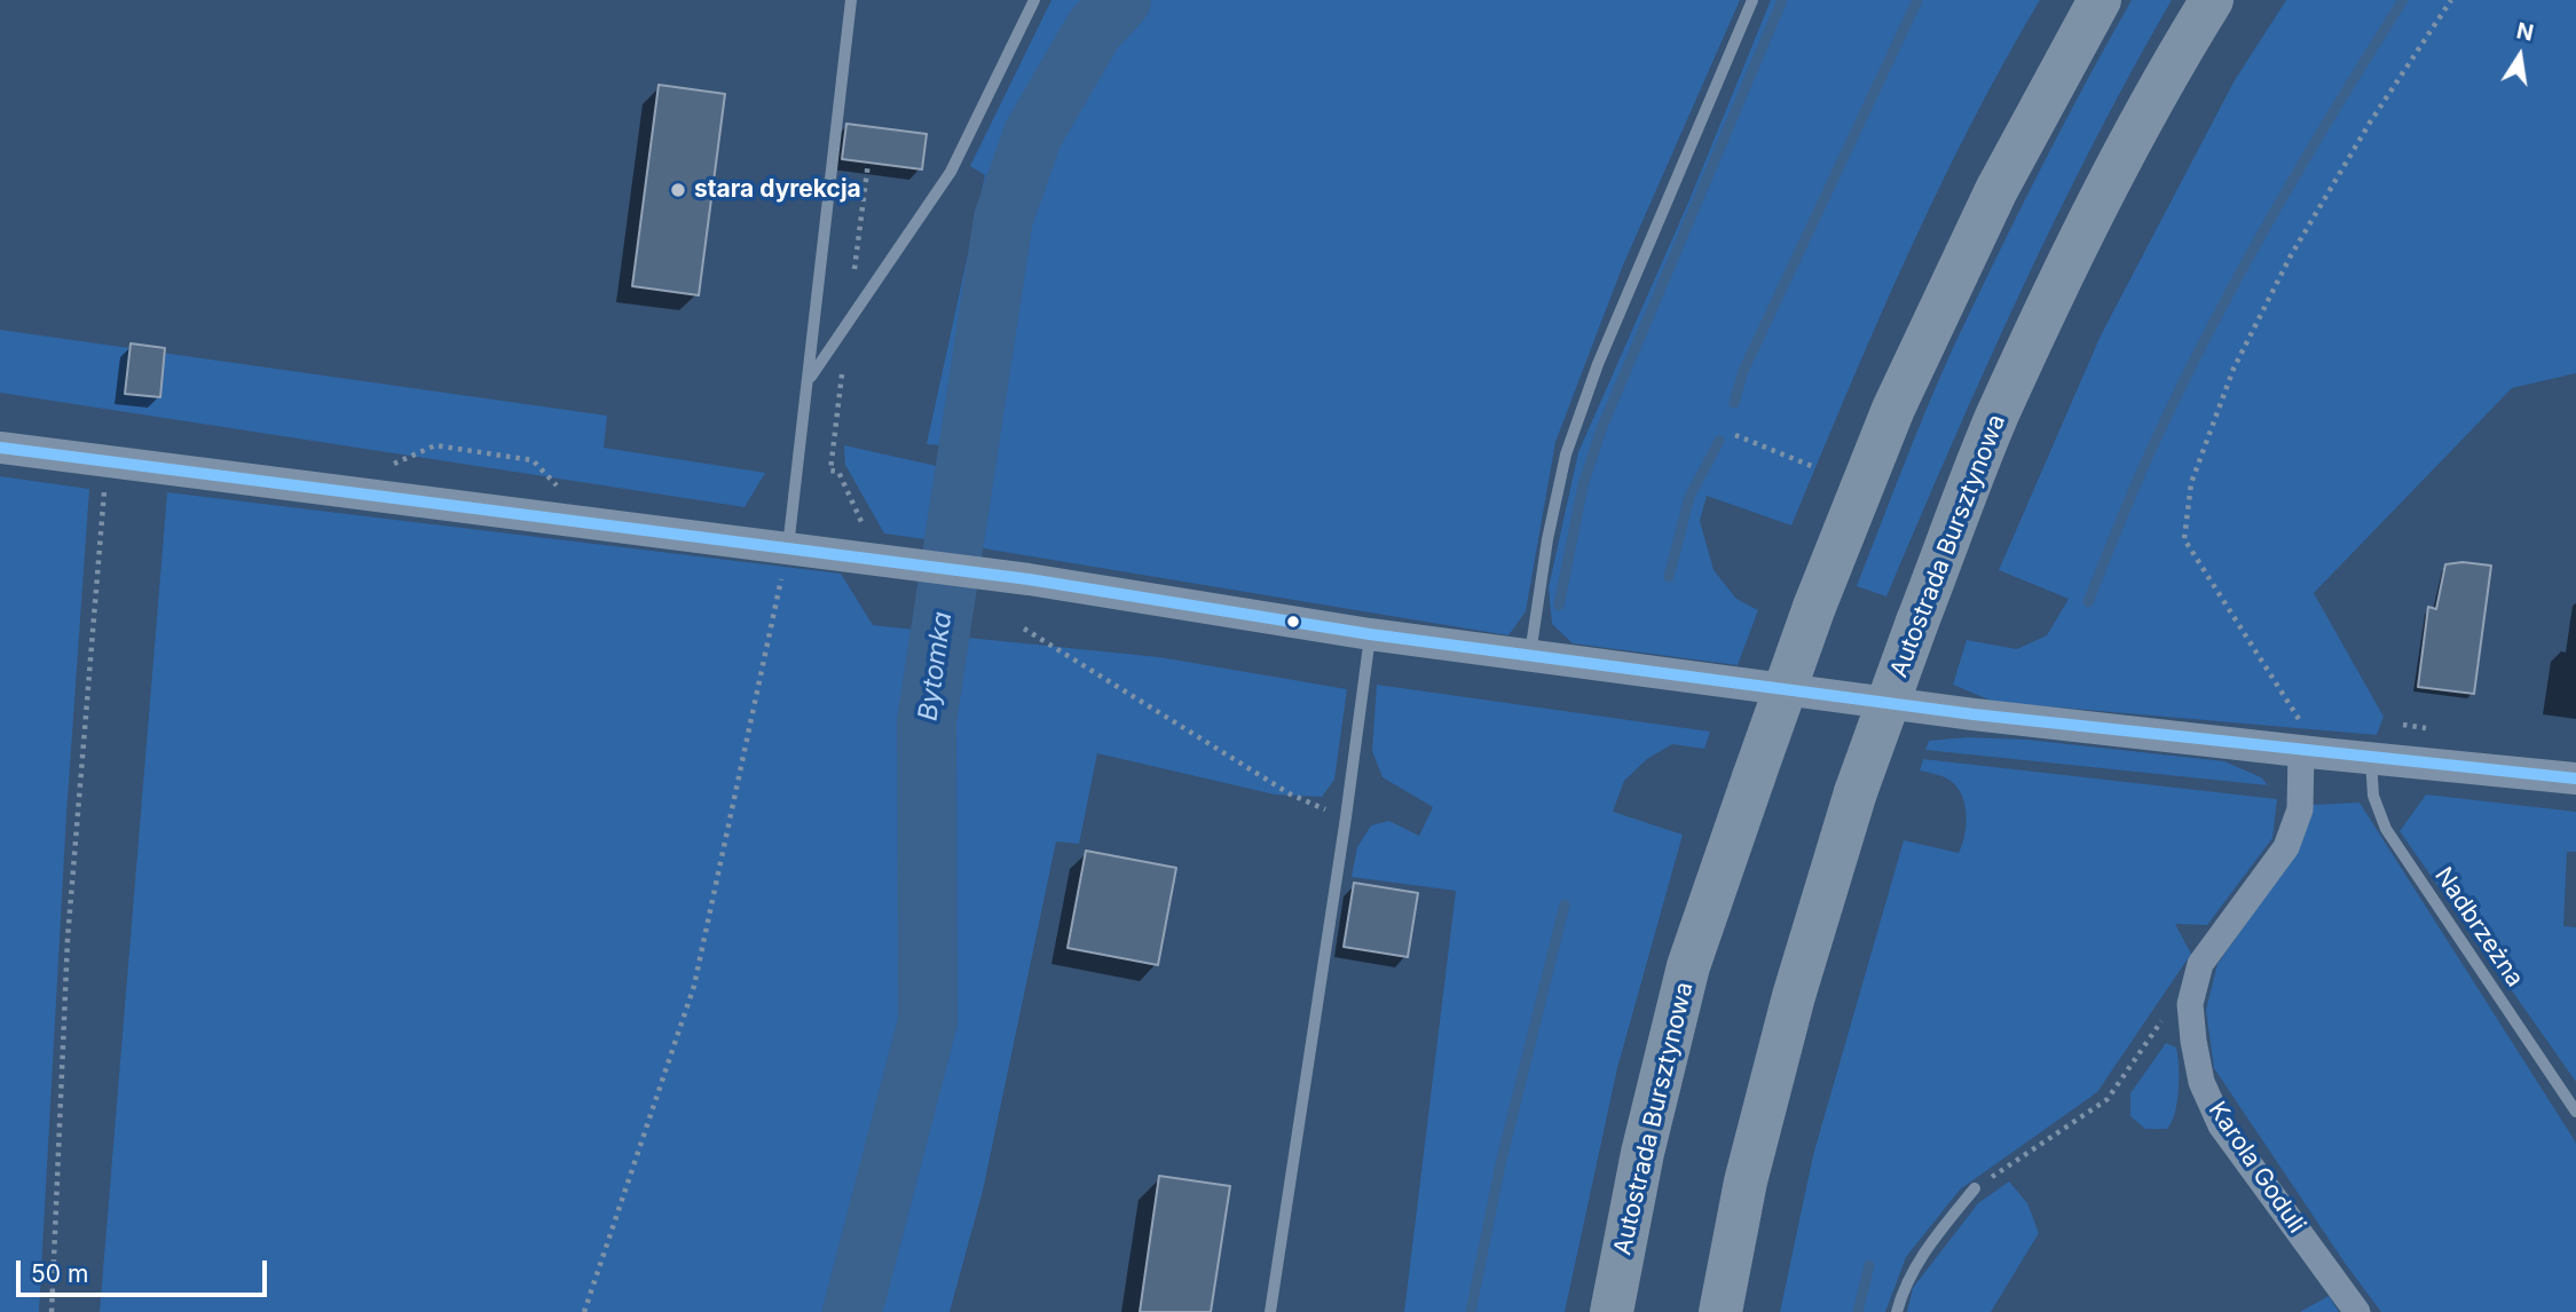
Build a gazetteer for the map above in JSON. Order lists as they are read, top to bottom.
{
  "streets": {
    "highway": ["Autostrada Bursztynowa"],
    "street": ["Karola Goduli"],
    "lane": ["Nadbrzeżna"]
  },
  "water": ["Bytomka"],
  "places": ["stara dyrekcja"],
  "scale_bar": "50 m",
  "north": "top"
}
